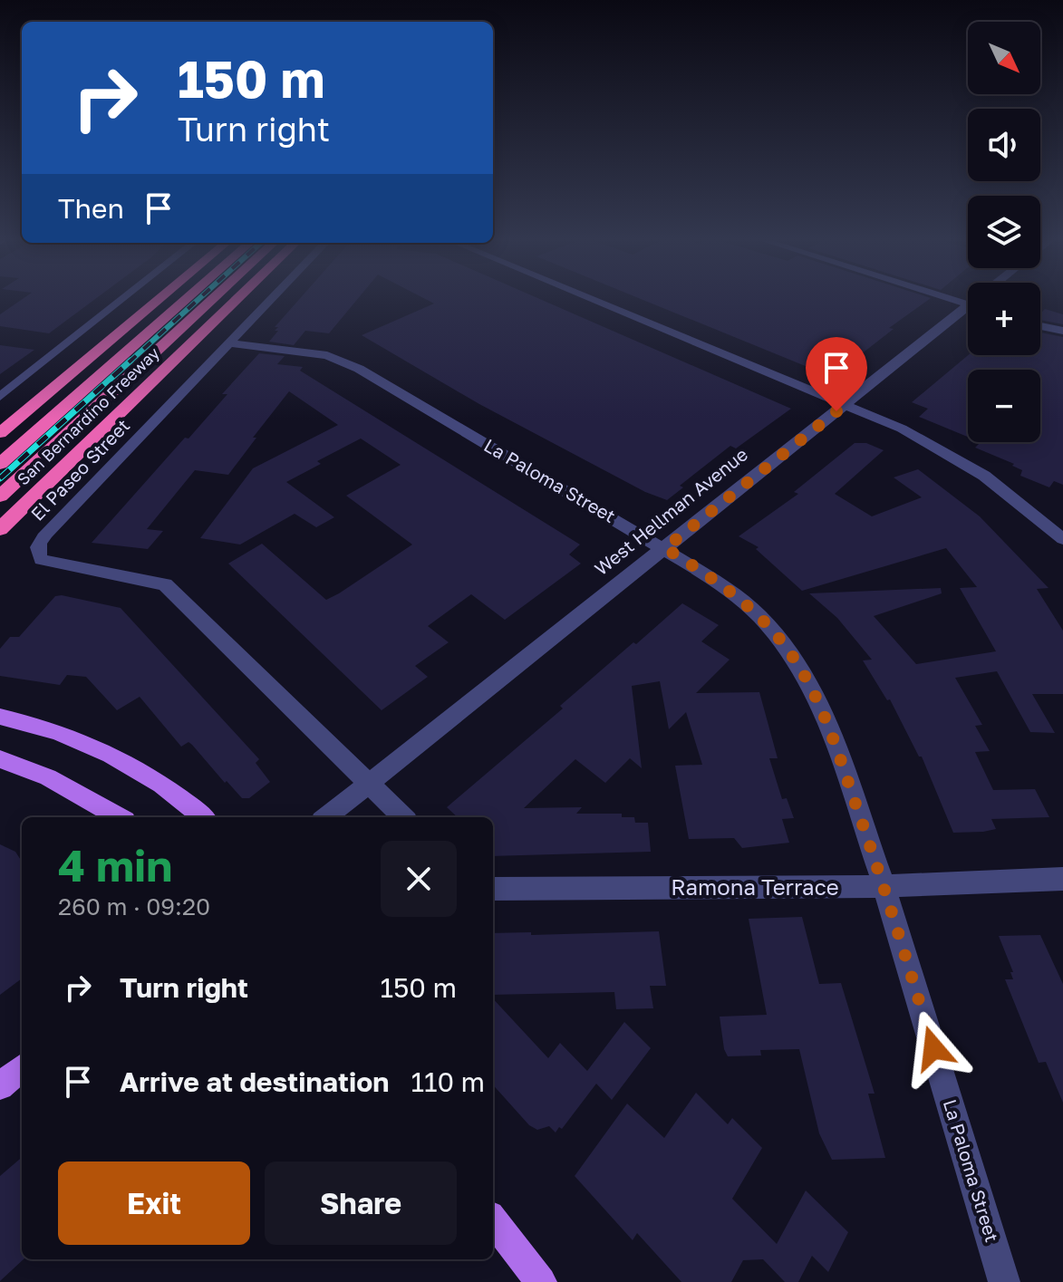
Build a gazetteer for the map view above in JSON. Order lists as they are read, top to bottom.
{
  "streets": {
    "highway": ["San Bernardino Freeway"],
    "street": [
      "El Paseo Street",
      "La Paloma Street",
      "West Hellman Avenue",
      "Ramona Terrace"
    ]
  },
  "crossings": [
    ["El Paseo Street", "La Paloma Street"],
    ["El Paseo Street", "West Hellman Avenue"],
    ["La Paloma Street", "West Hellman Avenue"],
    ["La Paloma Street", "Ramona Terrace"]
  ],
  "north": "bottom right",
  "page": {
    "map_buttons": ["+", "−"],
    "turn": ["150 m", "Turn right"],
    "then": "Then",
    "heading": ["4 min", "260 m · 09:20"],
    "list": [
      {
        "name": "Turn right",
        "value": "150 m"
      },
      {
        "name": "Arrive at destination",
        "value": "110 m"
      }
    ],
    "buttons": ["Exit", "Share"]
  }
}
